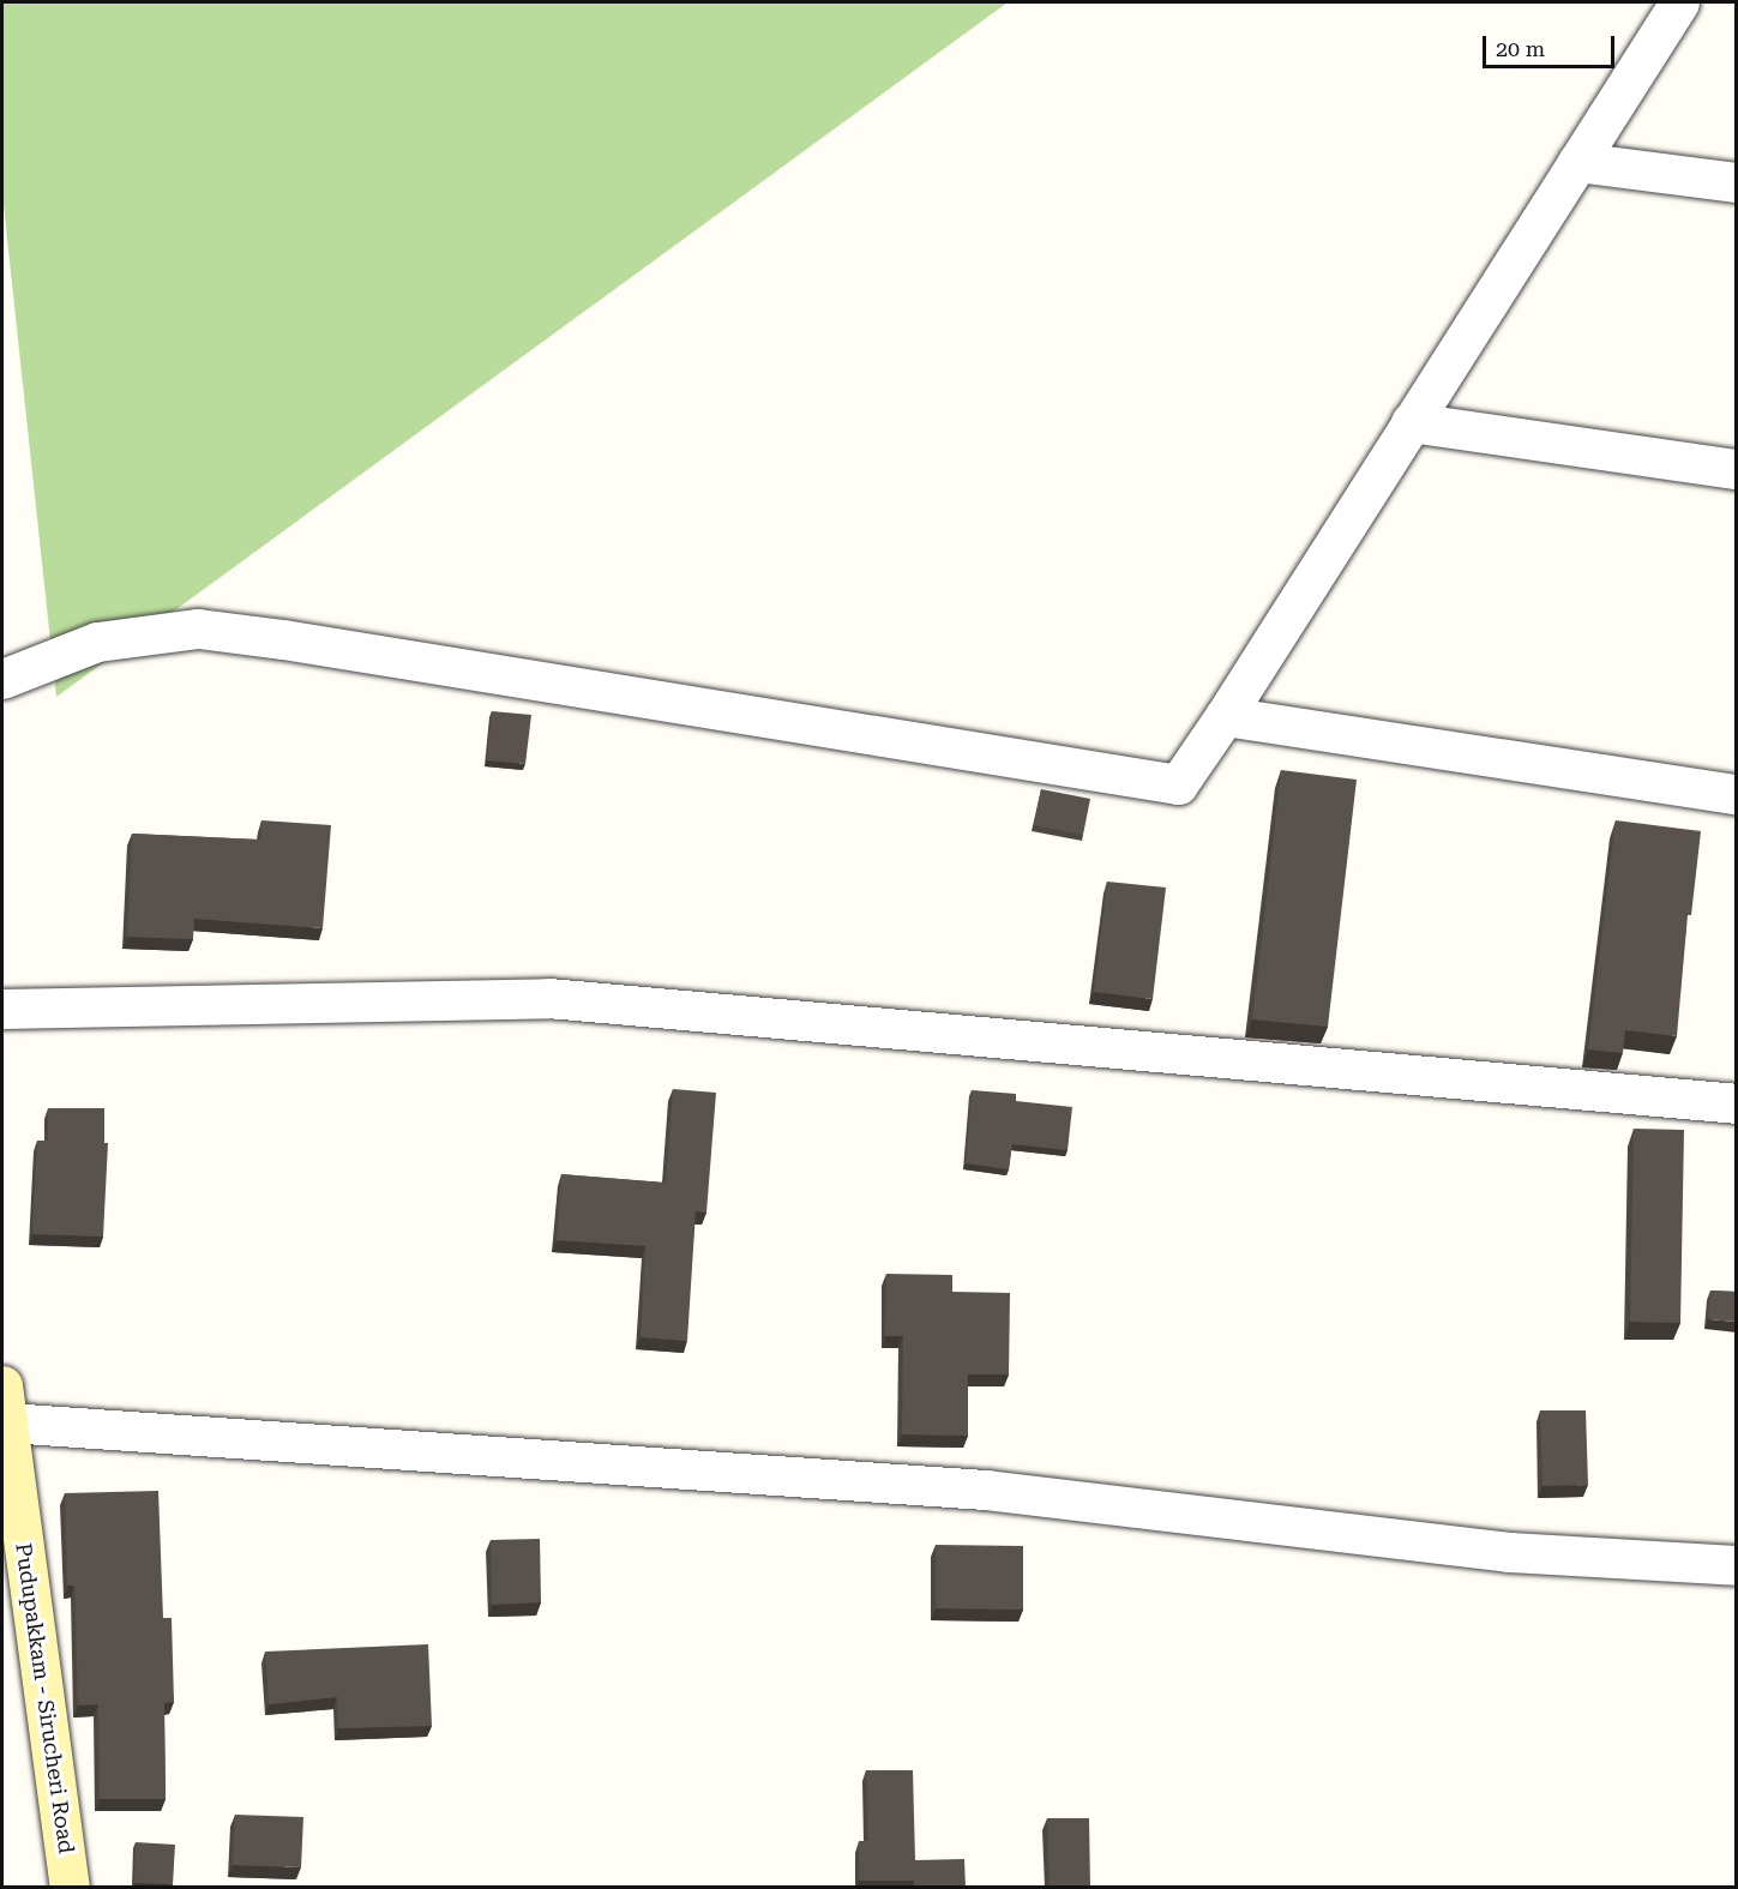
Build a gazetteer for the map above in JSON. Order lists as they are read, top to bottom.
{
  "streets": {
    "street": ["Pudupakkam - Sirucheri Road"]
  },
  "scale_bar": "20 m"
}
